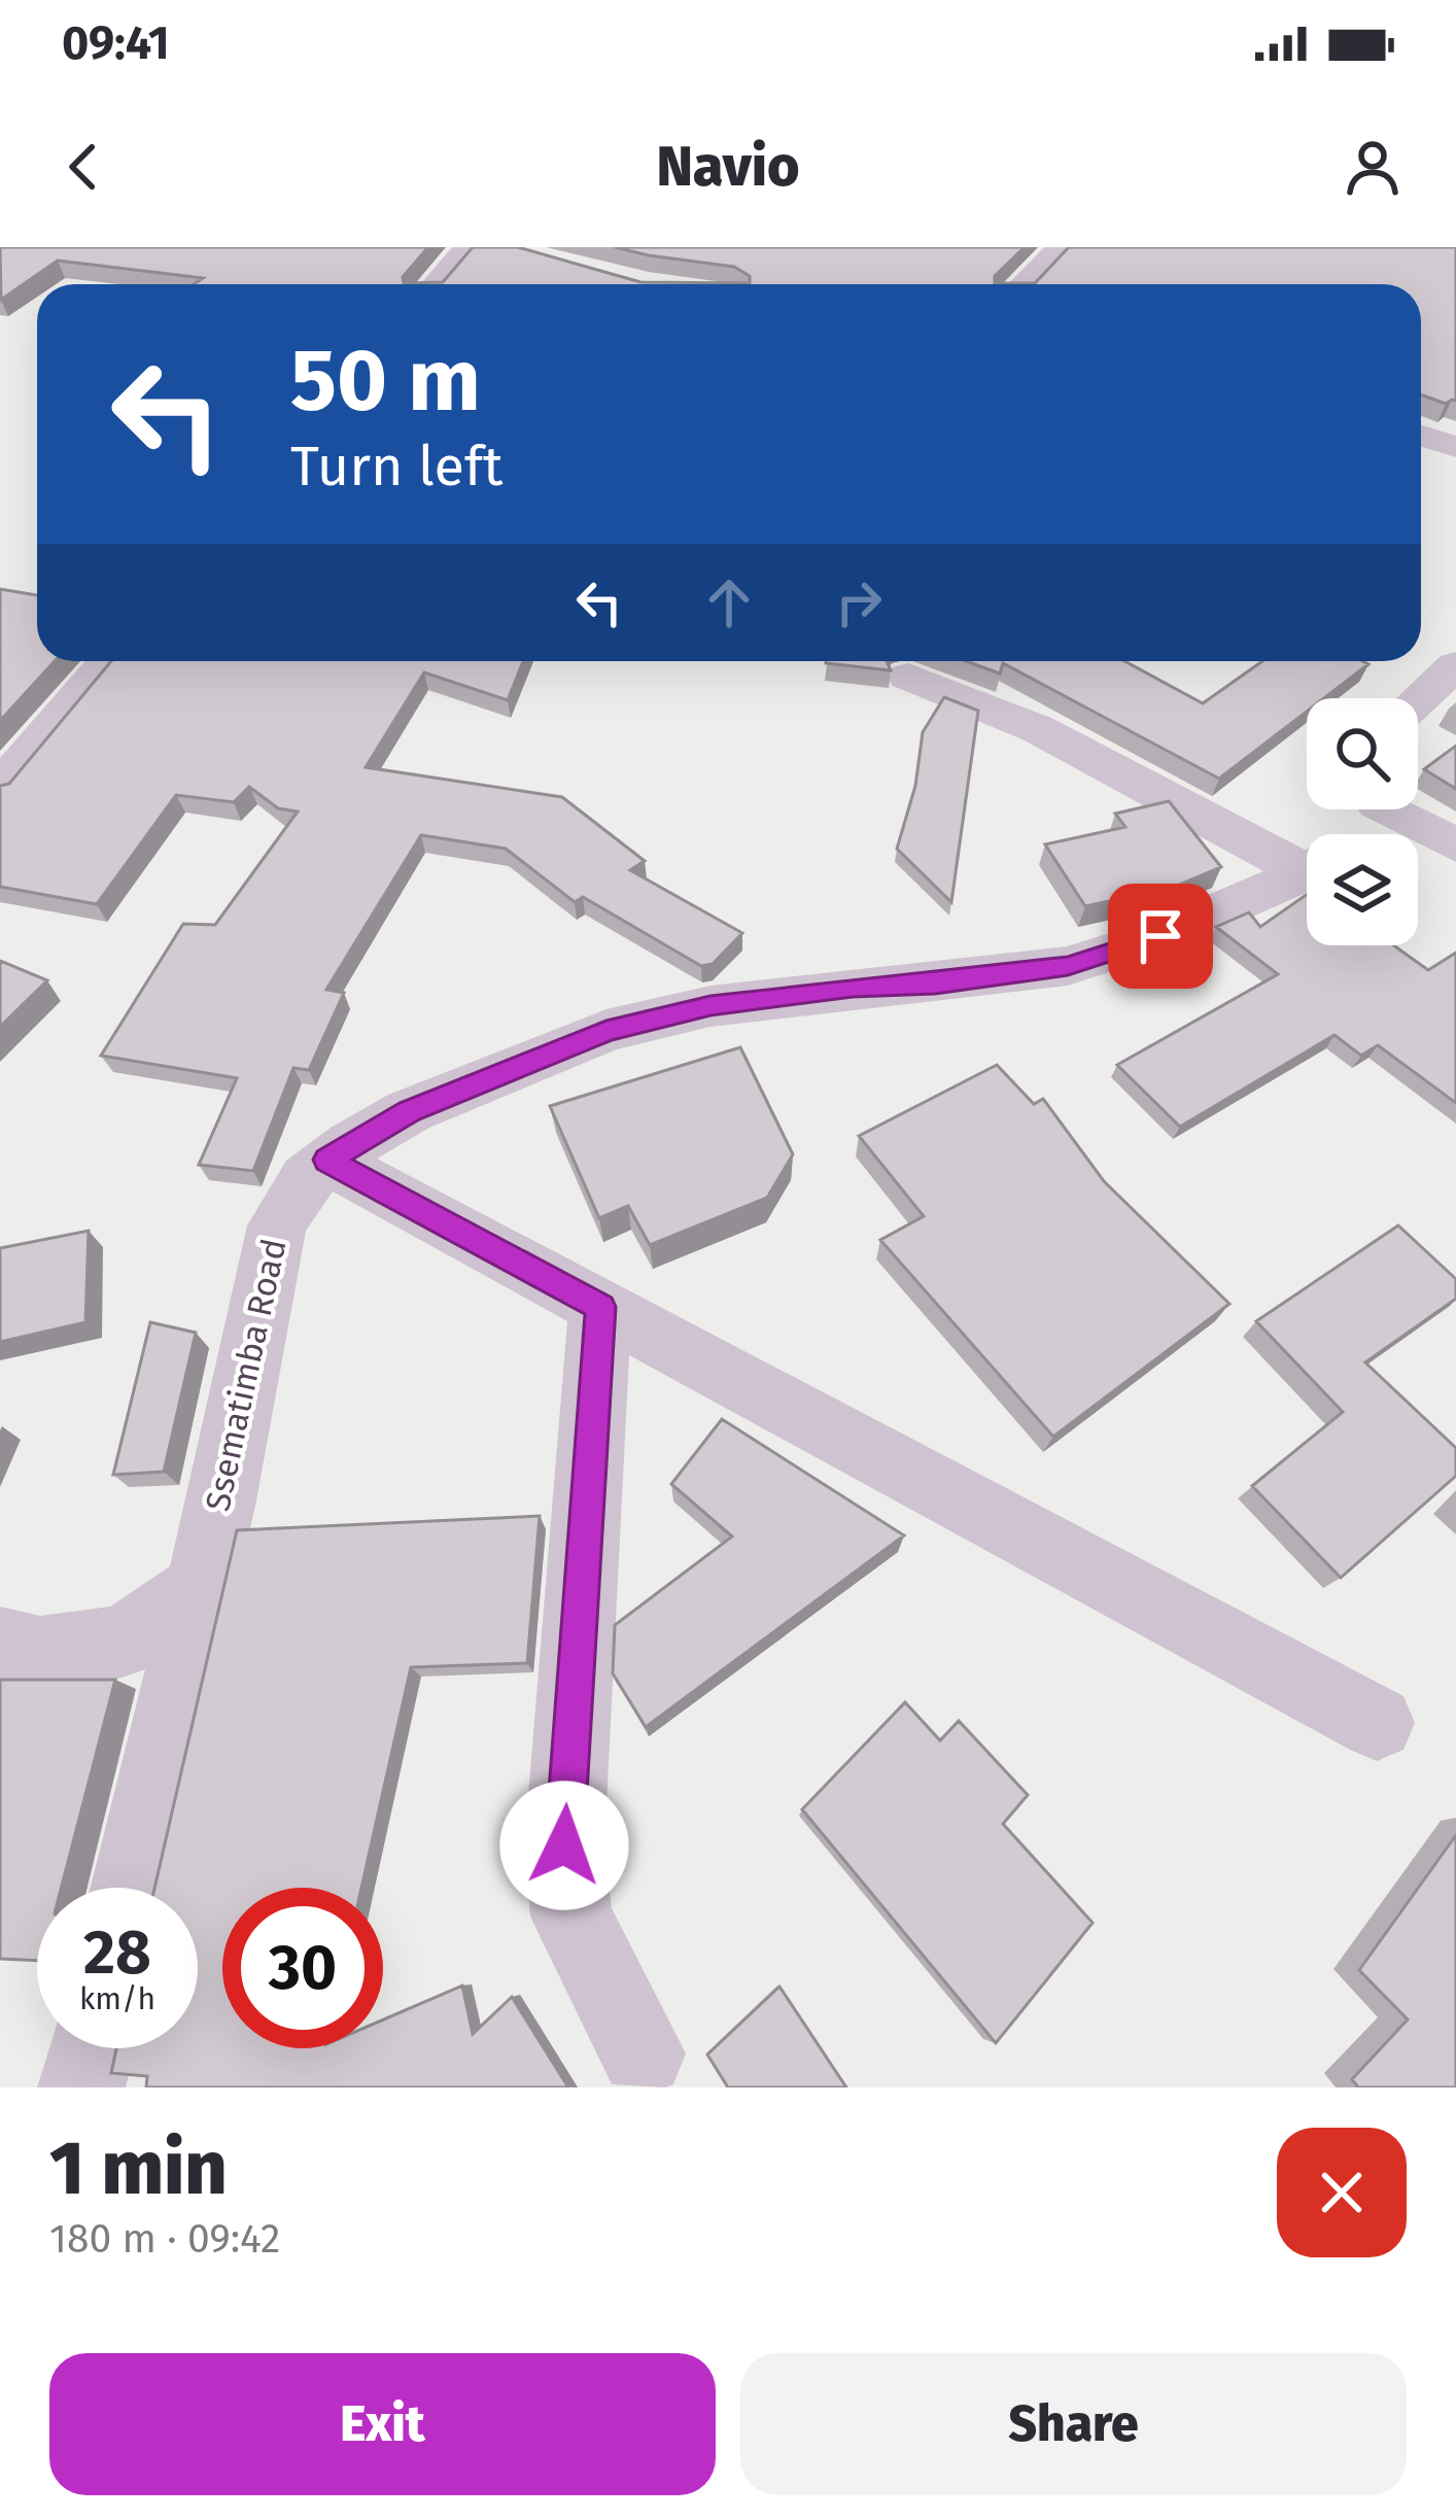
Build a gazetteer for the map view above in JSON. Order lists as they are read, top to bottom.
{
  "streets": {
    "street": ["Ssematimba Road"]
  },
  "page": {
    "status": "09:41",
    "header": "Navio",
    "turn": ["50 m", "Turn left"],
    "speed": "28 km/h",
    "limit": "30",
    "heading": ["1 min", "180 m · 09:42"],
    "buttons": ["Exit", "Share"]
  }
}
